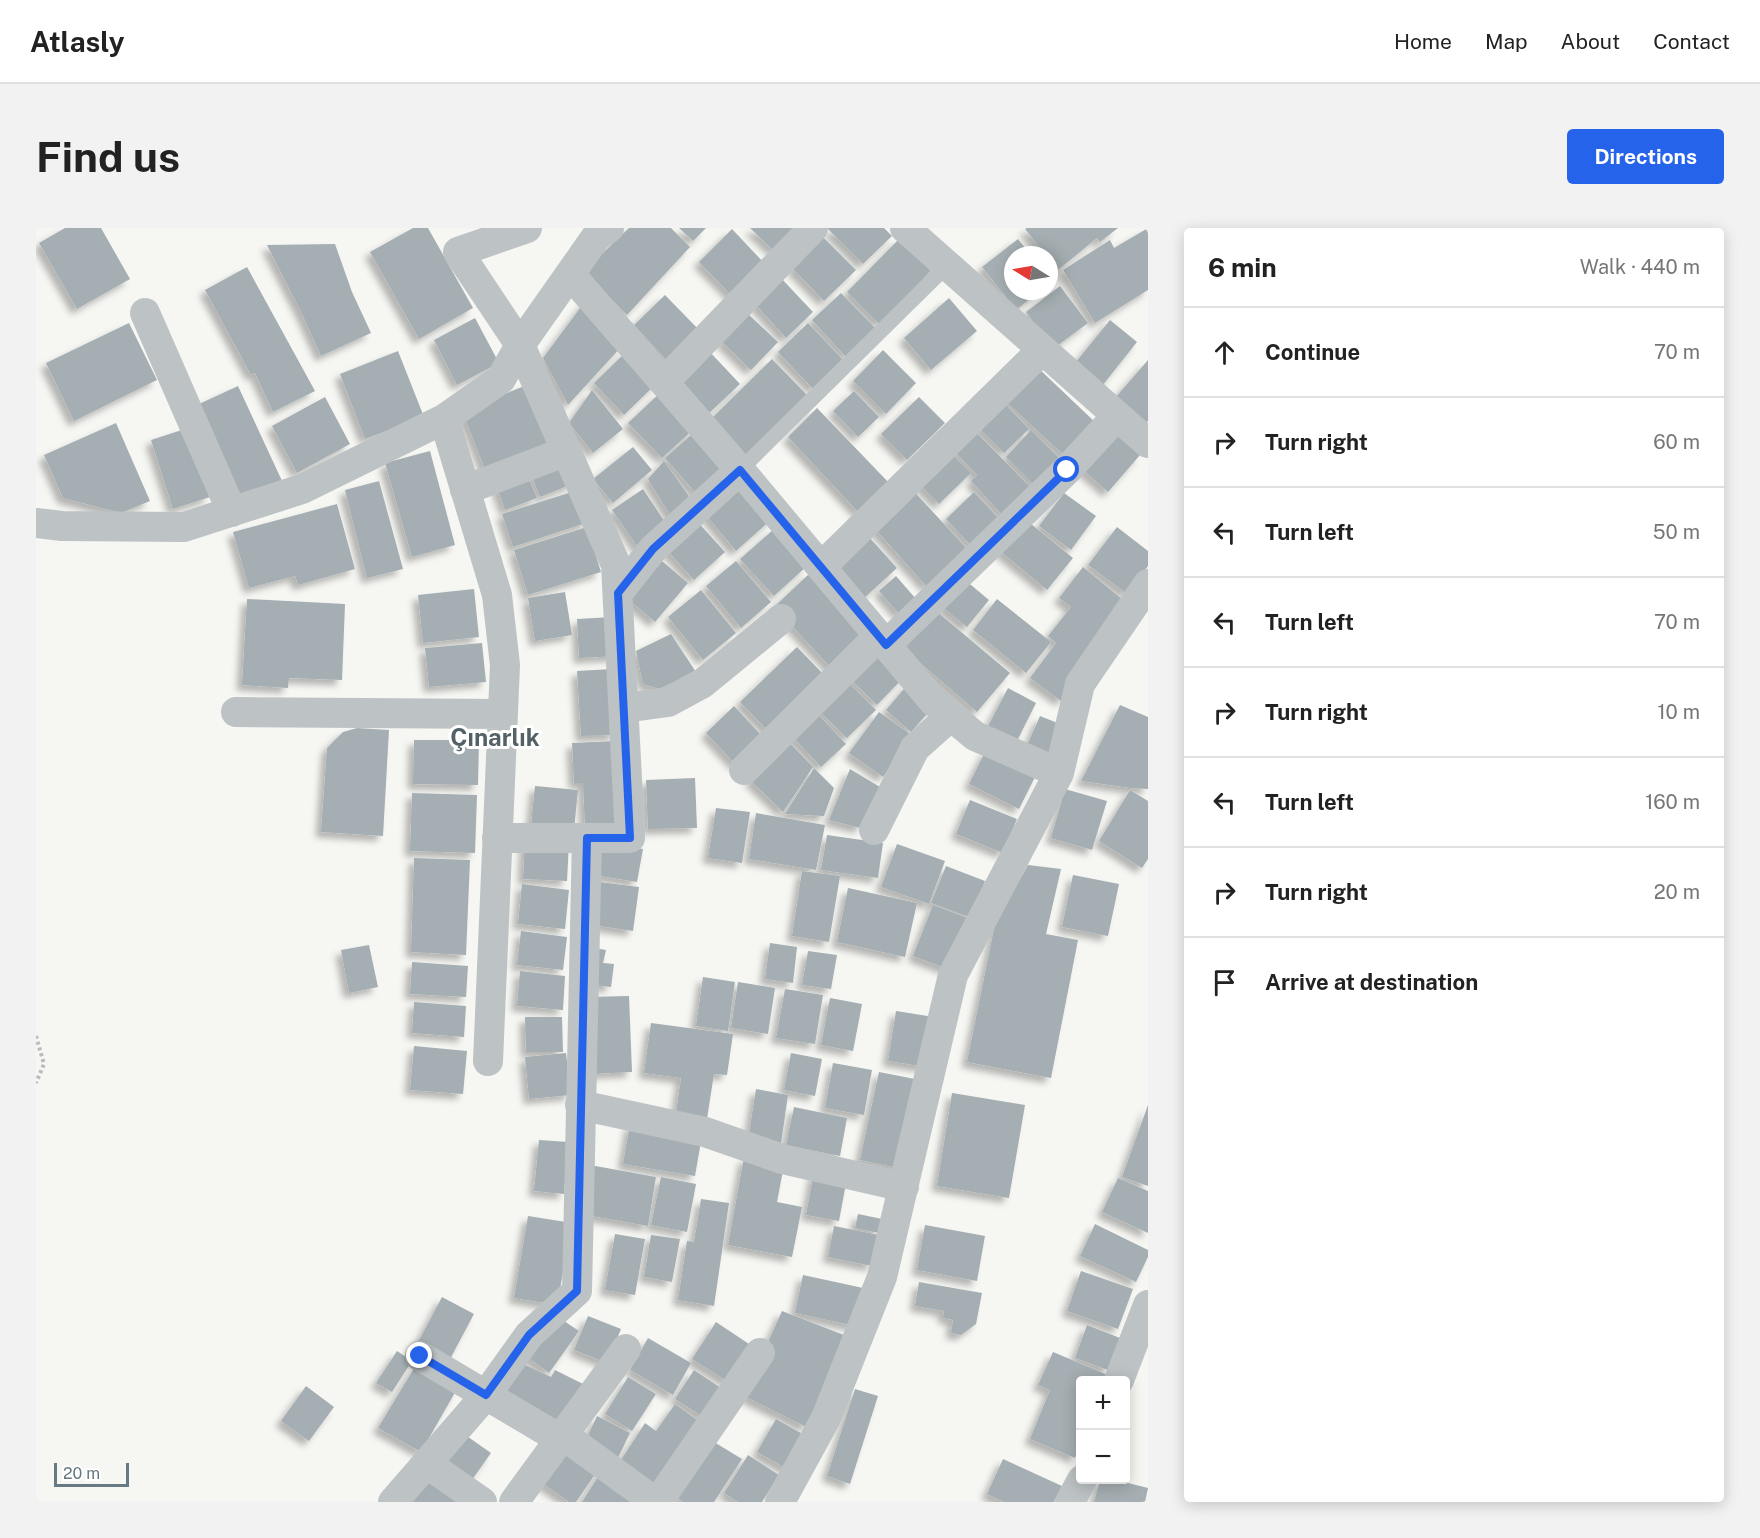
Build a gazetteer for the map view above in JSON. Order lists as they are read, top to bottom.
{
  "districts": ["Çınarlık"],
  "scale_bar": "20 m",
  "north": "left",
  "page": {
    "header": "Atlasly",
    "nav": [
      "Home",
      "Map",
      "About",
      "Contact"
    ],
    "buttons": "Directions",
    "title": "Find us",
    "heading": ["6 min", "Walk · 440 m"],
    "list": [
      ["Continue", "70 m"],
      ["Turn right", "60 m"],
      ["Turn left", "50 m"],
      ["Turn left", "70 m"],
      ["Turn right", "10 m"],
      ["Turn left", "160 m"],
      ["Turn right", "20 m"],
      "Arrive at destination"
    ],
    "map_buttons": ["+", "−"],
    "scale": "20 m"
  }
}
